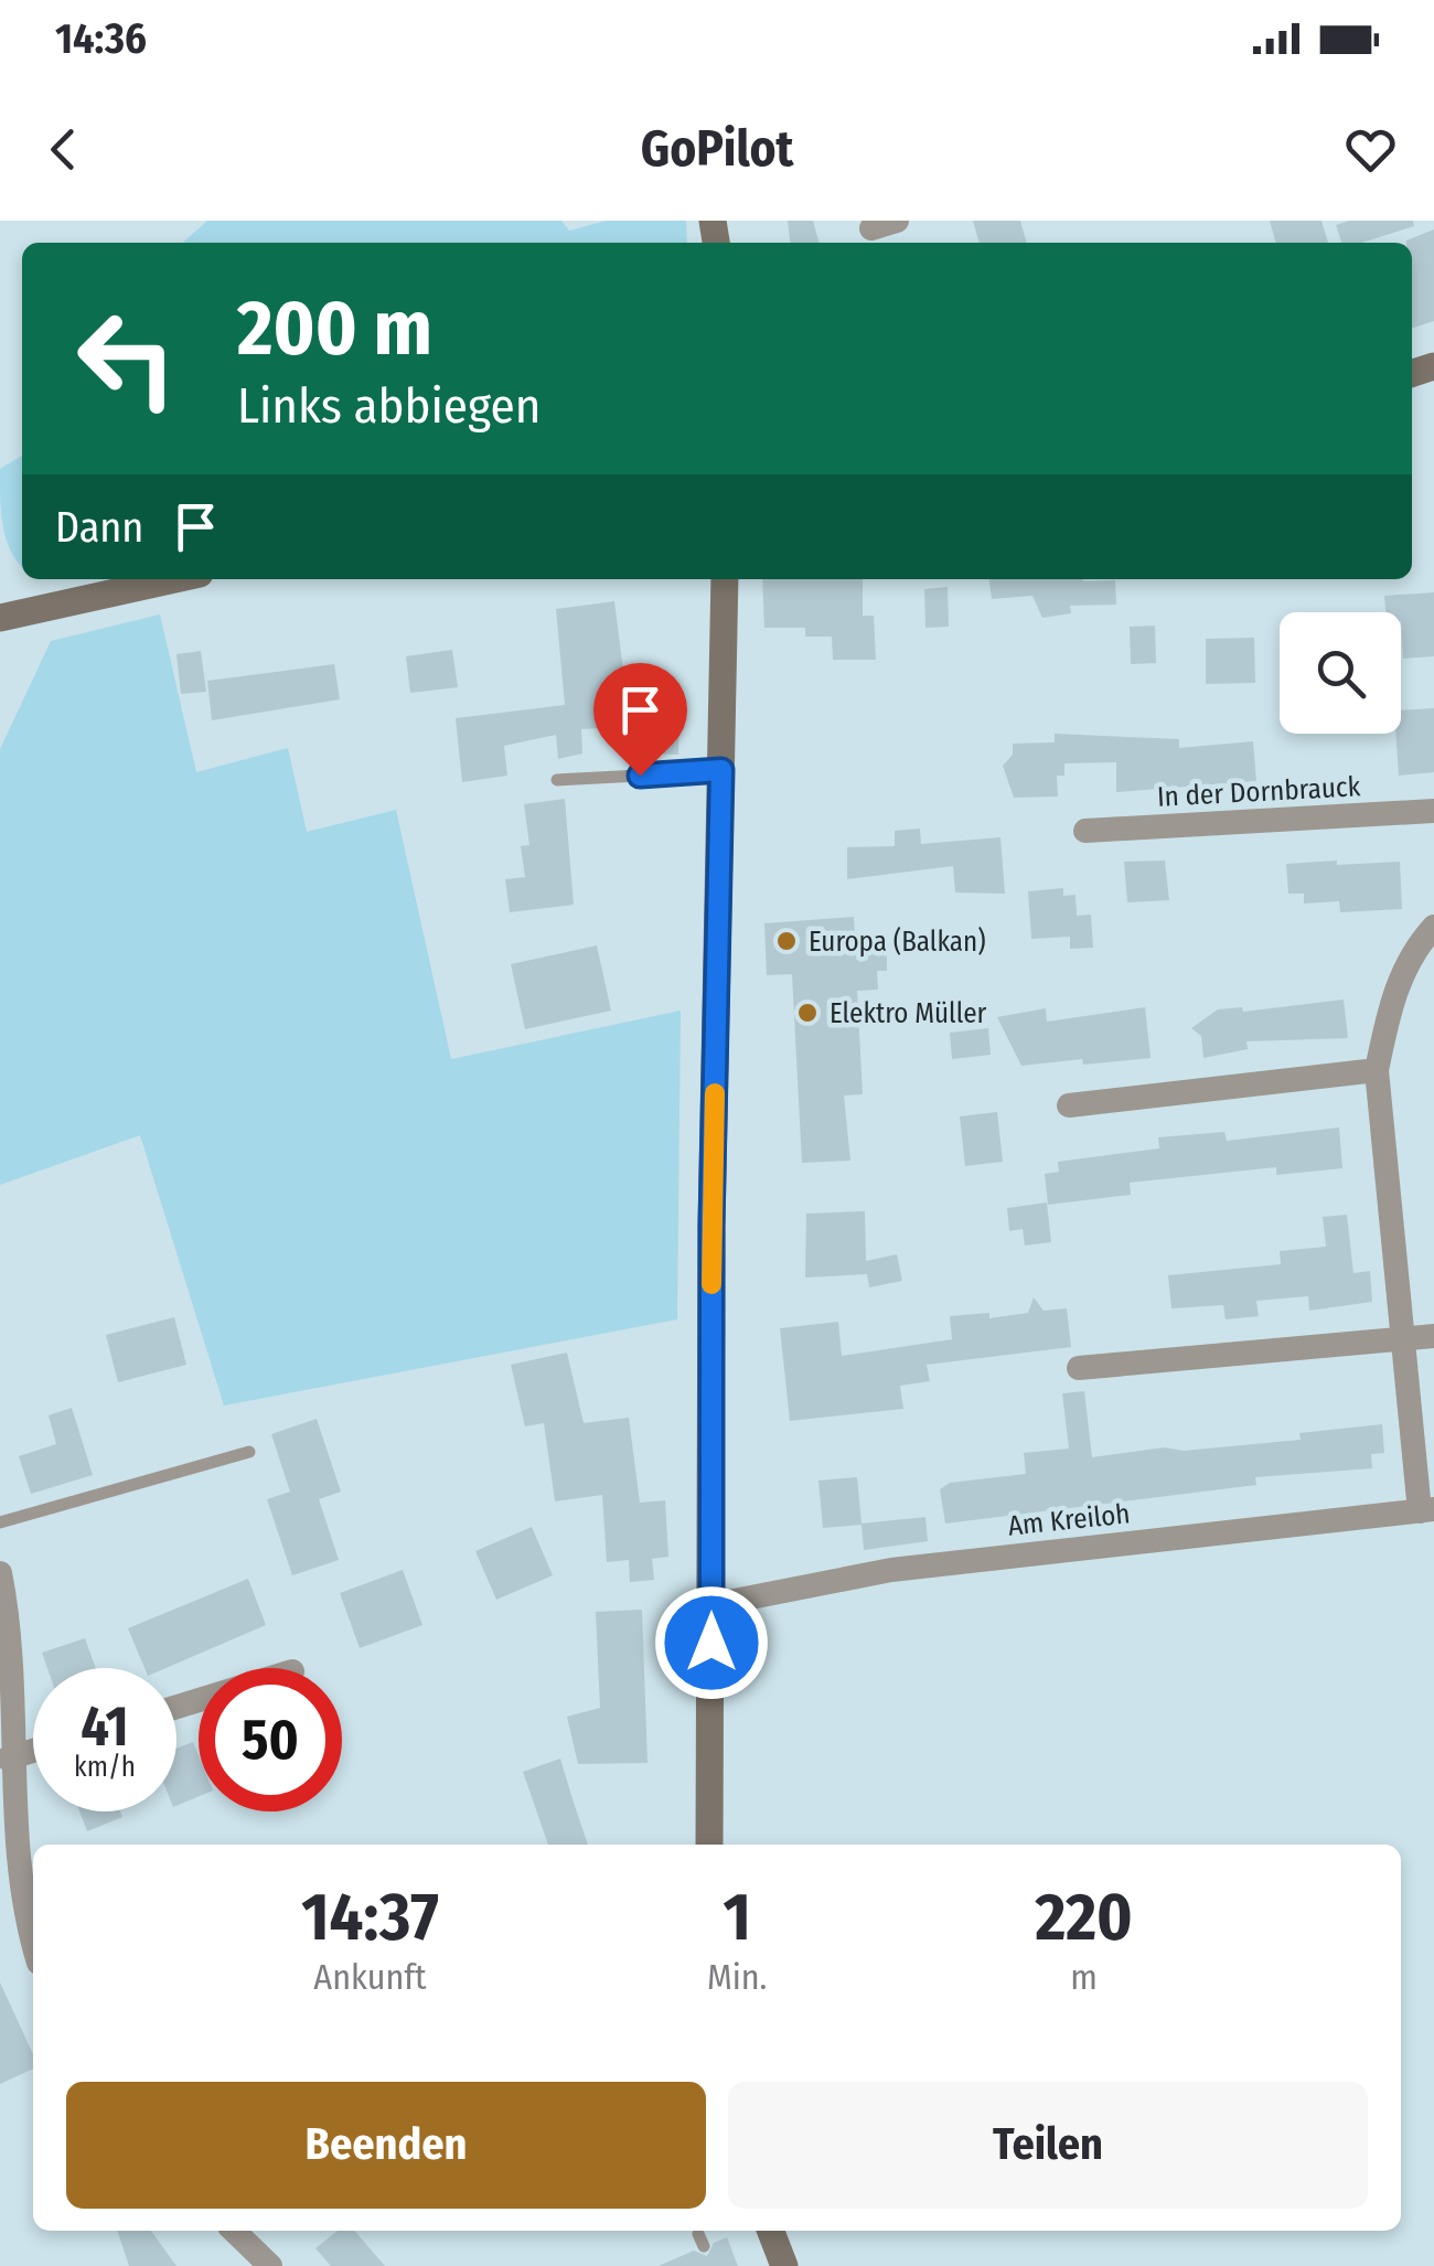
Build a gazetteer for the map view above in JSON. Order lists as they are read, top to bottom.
{
  "streets": {
    "street": ["In der Dornbrauck", "Am Kreiloh"]
  },
  "places": ["Europa (Balkan)", "Elektro Müller"],
  "page": {
    "status": "14:36",
    "header": "GoPilot",
    "turn": ["200 m", "Links abbiegen"],
    "then": "Dann",
    "speed": "41 km/h",
    "limit": "50",
    "eta": [
      "14:37",
      "Ankunft",
      "1",
      "Min.",
      "220",
      "m"
    ],
    "buttons": ["Beenden", "Teilen"]
  }
}
